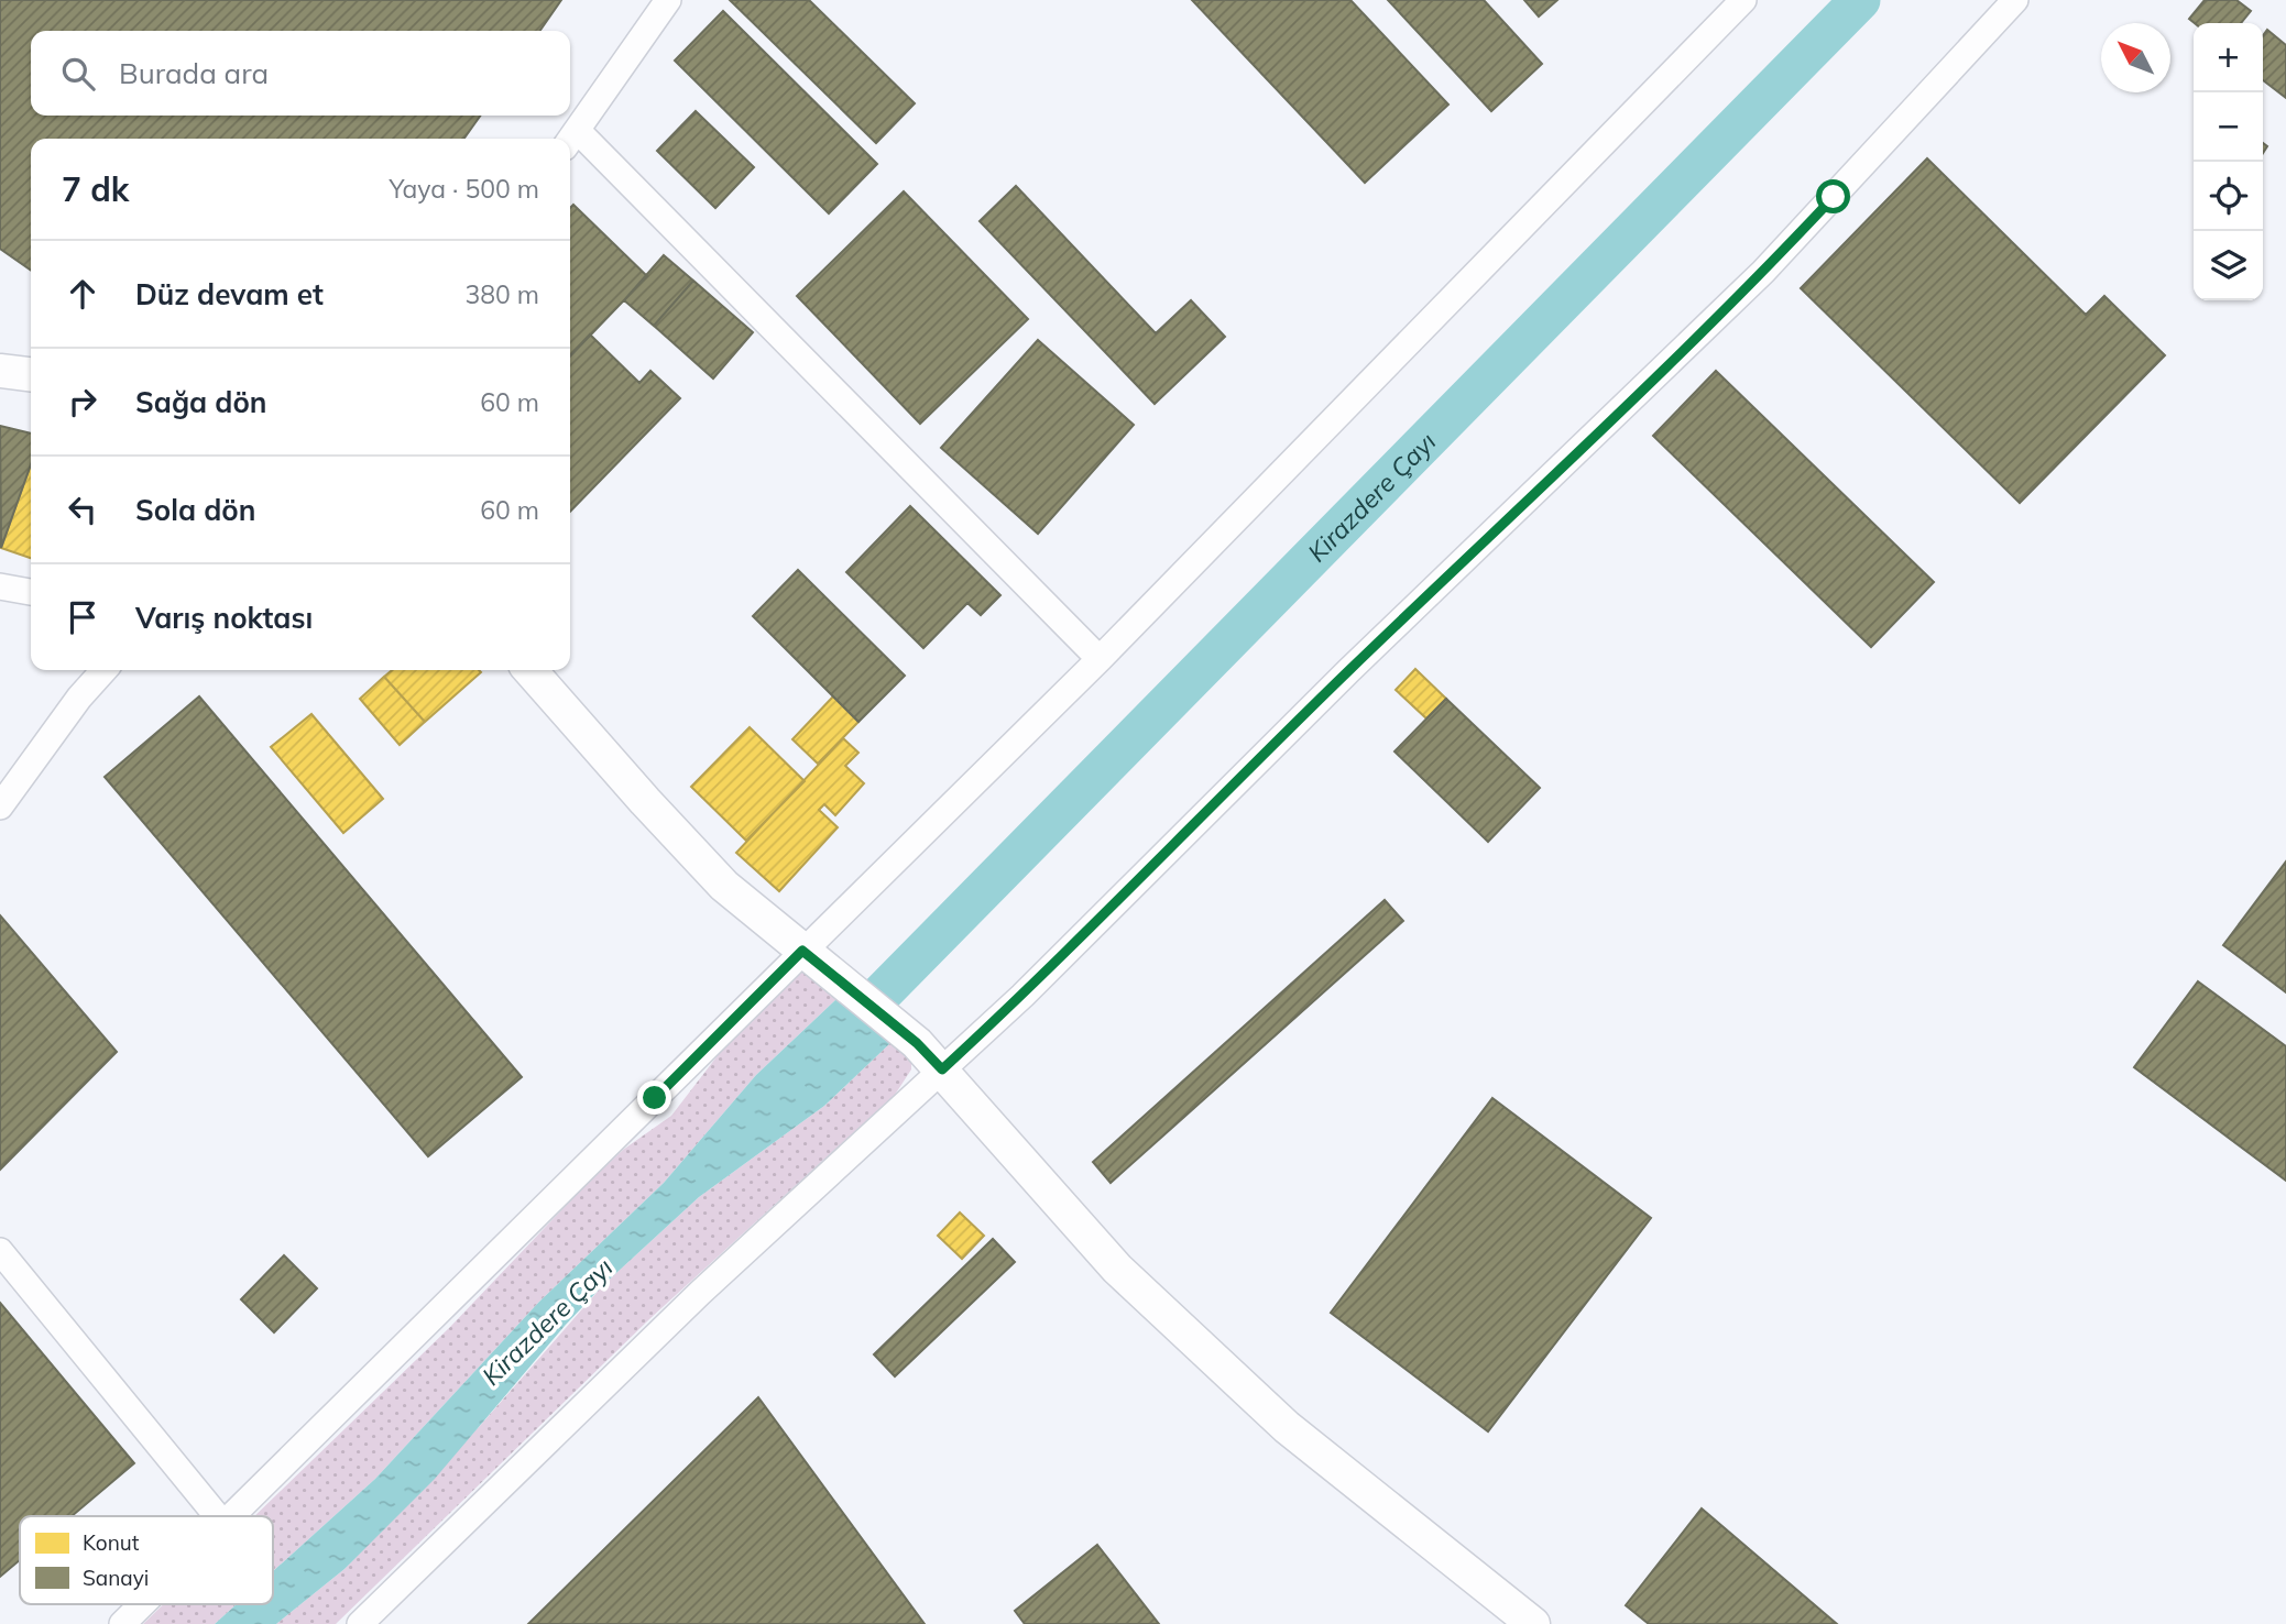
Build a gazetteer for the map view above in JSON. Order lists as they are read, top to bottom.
{
  "water": ["Kirazdere Çayı"],
  "legend": ["Konut", "Sanayi"],
  "north": "top left",
  "page": {
    "map_buttons": ["+", "−"],
    "search": "Burada ara",
    "heading": ["7 dk", "Yaya · 500 m"],
    "list": [
      ["Düz devam et", "380 m"],
      ["Sağa dön", "60 m"],
      ["Sola dön", "60 m"],
      "Varış noktası"
    ]
  }
}
